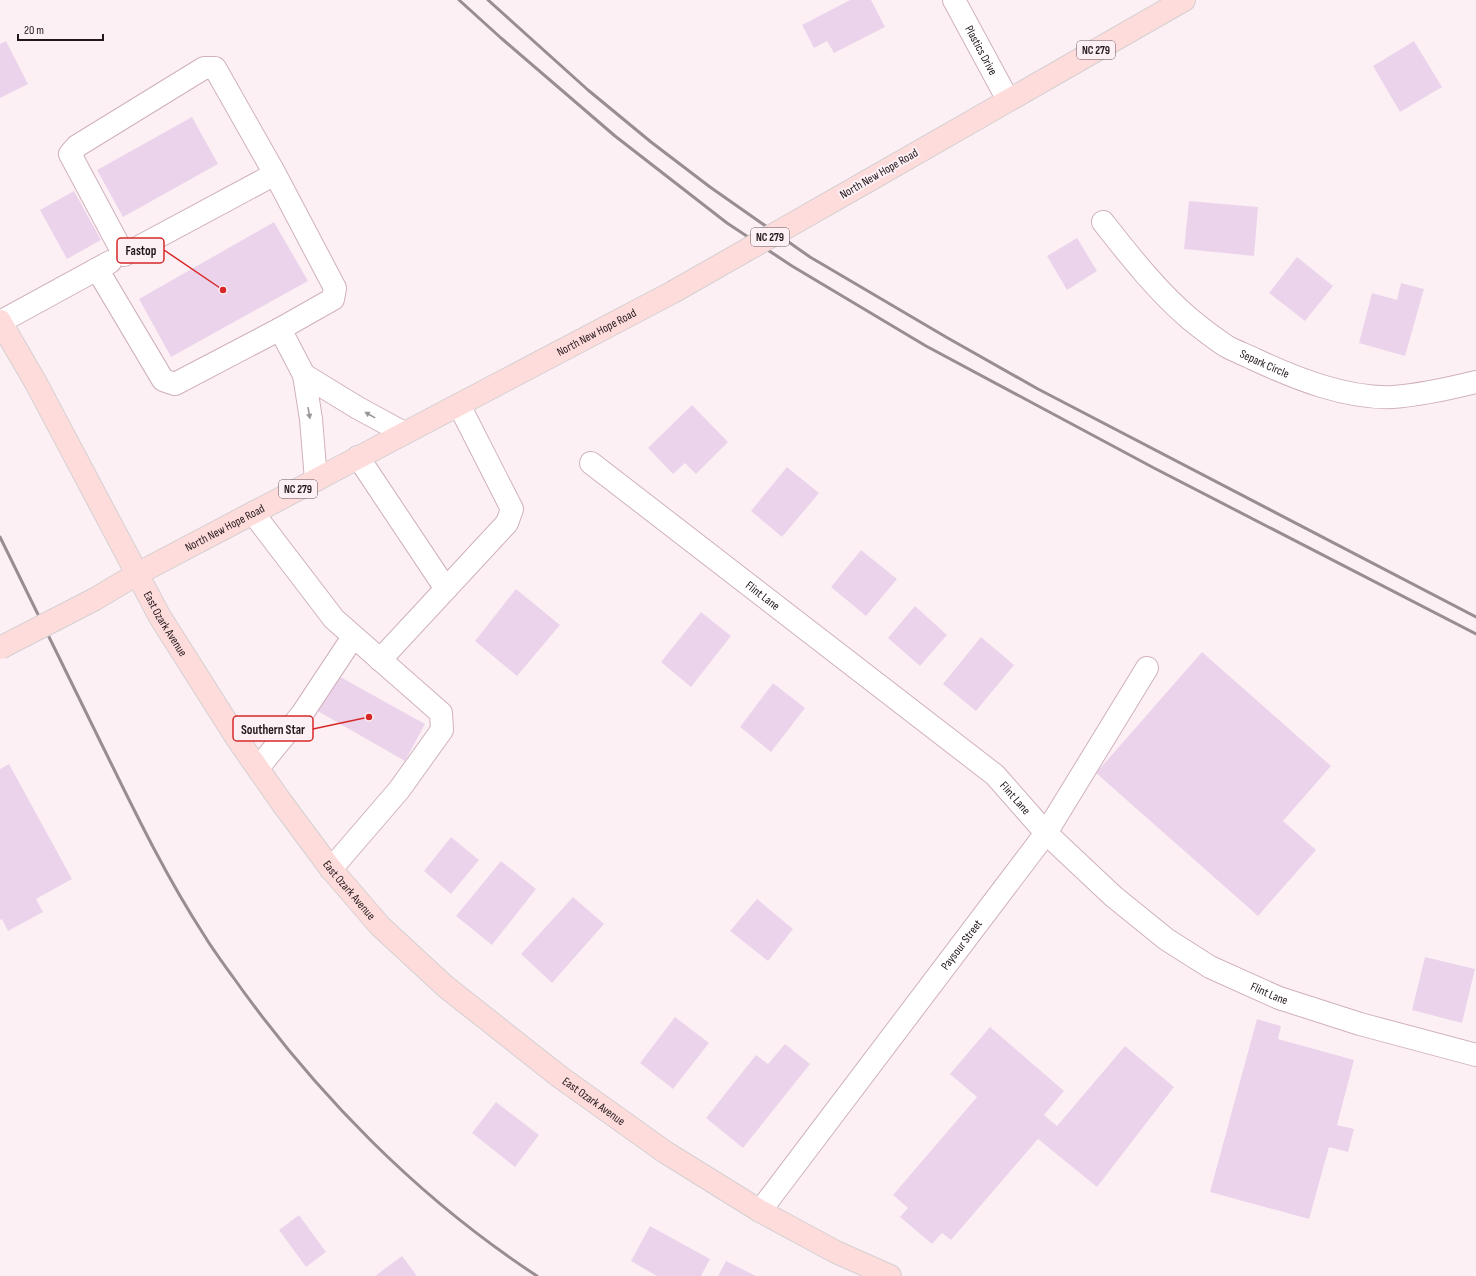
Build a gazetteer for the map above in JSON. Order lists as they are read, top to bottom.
{
  "streets": {
    "main road": ["NC 279", "North New Hope Road", "East Ozark Avenue"],
    "street": [
      "Plastics Drive",
      "Separk Circle",
      "Flint Lane",
      "Paysour Street"
    ]
  },
  "crossings": [
    ["Plastics Drive", "North New Hope Road"],
    ["North New Hope Road", "East Ozark Avenue"],
    ["Flint Lane", "Paysour Street"],
    ["East Ozark Avenue", "Paysour Street"]
  ],
  "places": ["Fastop", "Southern Star"],
  "scale_bar": "20 m"
}
